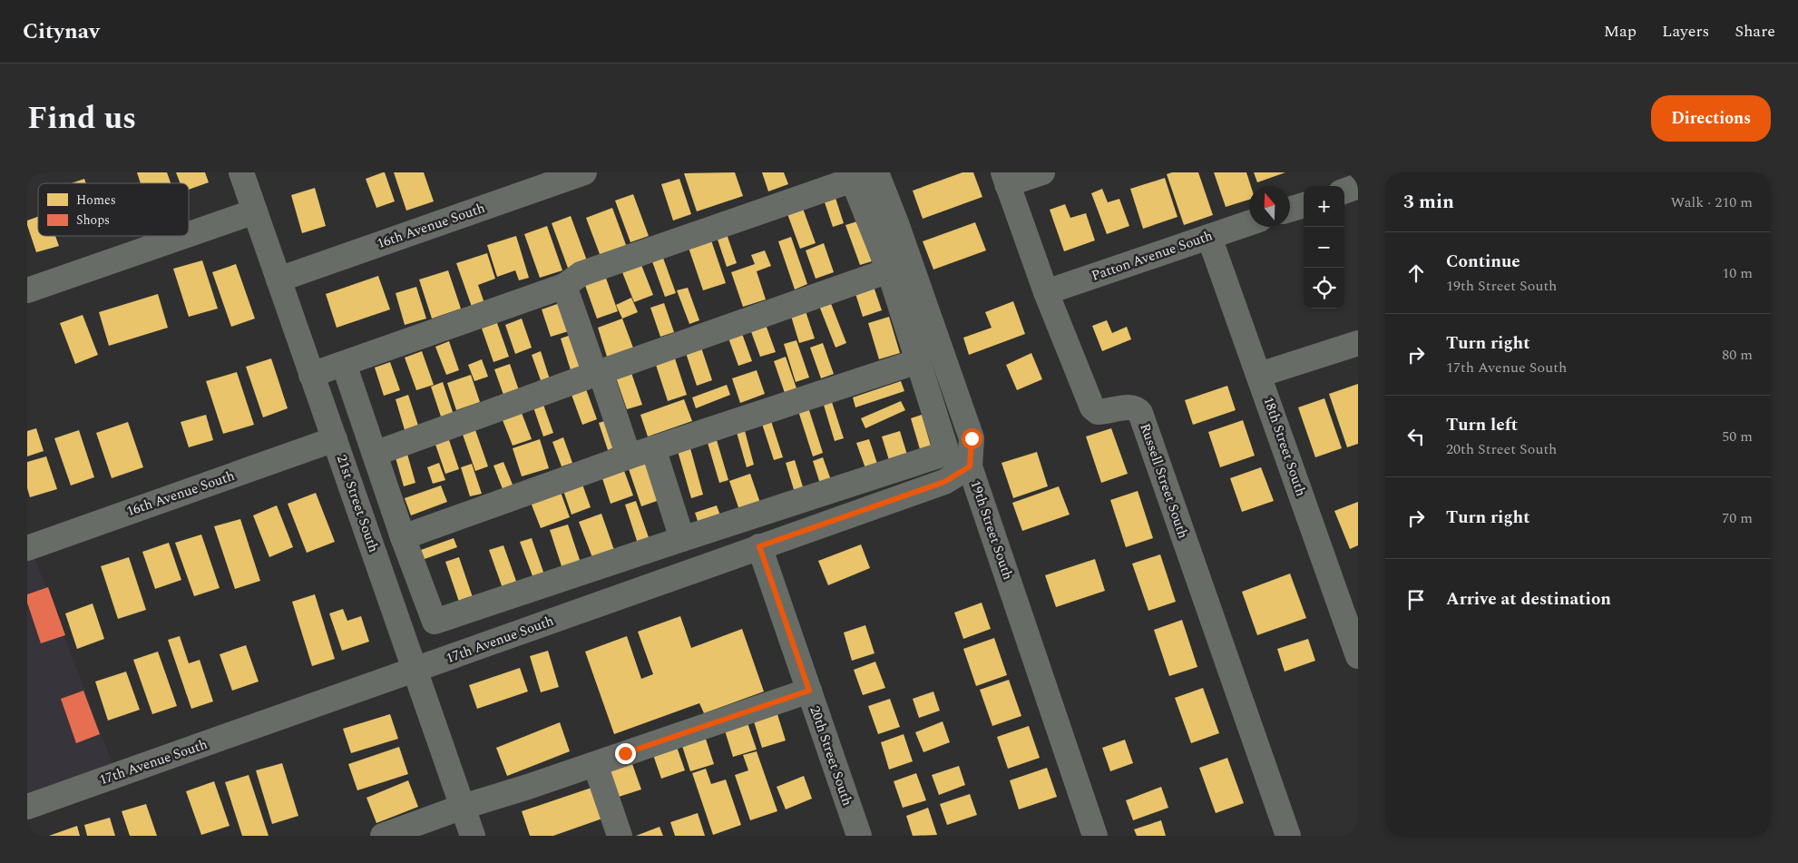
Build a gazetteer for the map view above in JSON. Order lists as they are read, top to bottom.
{
  "streets": {
    "street": [
      "16th Avenue South",
      "Patton Avenue South",
      "18th Street South",
      "Russell Street South",
      "21st Street South",
      "19th Street South",
      "17th Avenue South",
      "20th Street South"
    ]
  },
  "crossings": [
    ["16th Avenue South", "21st Street South"],
    ["Patton Avenue South", "18th Street South"],
    ["Patton Avenue South", "Russell Street South"],
    ["21st Street South", "17th Avenue South"],
    ["19th Street South", "17th Avenue South"],
    ["17th Avenue South", "20th Street South"]
  ],
  "legend": ["Homes", "Shops"],
  "north": "top",
  "page": {
    "header": "Citynav",
    "nav": ["Map", "Layers", "Share"],
    "title": "Find us",
    "buttons": "Directions",
    "heading": ["3 min", "Walk · 210 m"],
    "map_buttons": ["+", "−"],
    "list": [
      ["Continue", "19th Street South", "10 m"],
      ["Turn right", "17th Avenue South", "80 m"],
      ["Turn left", "20th Street South", "50 m"],
      ["Turn right", "70 m"],
      "Arrive at destination"
    ]
  }
}
